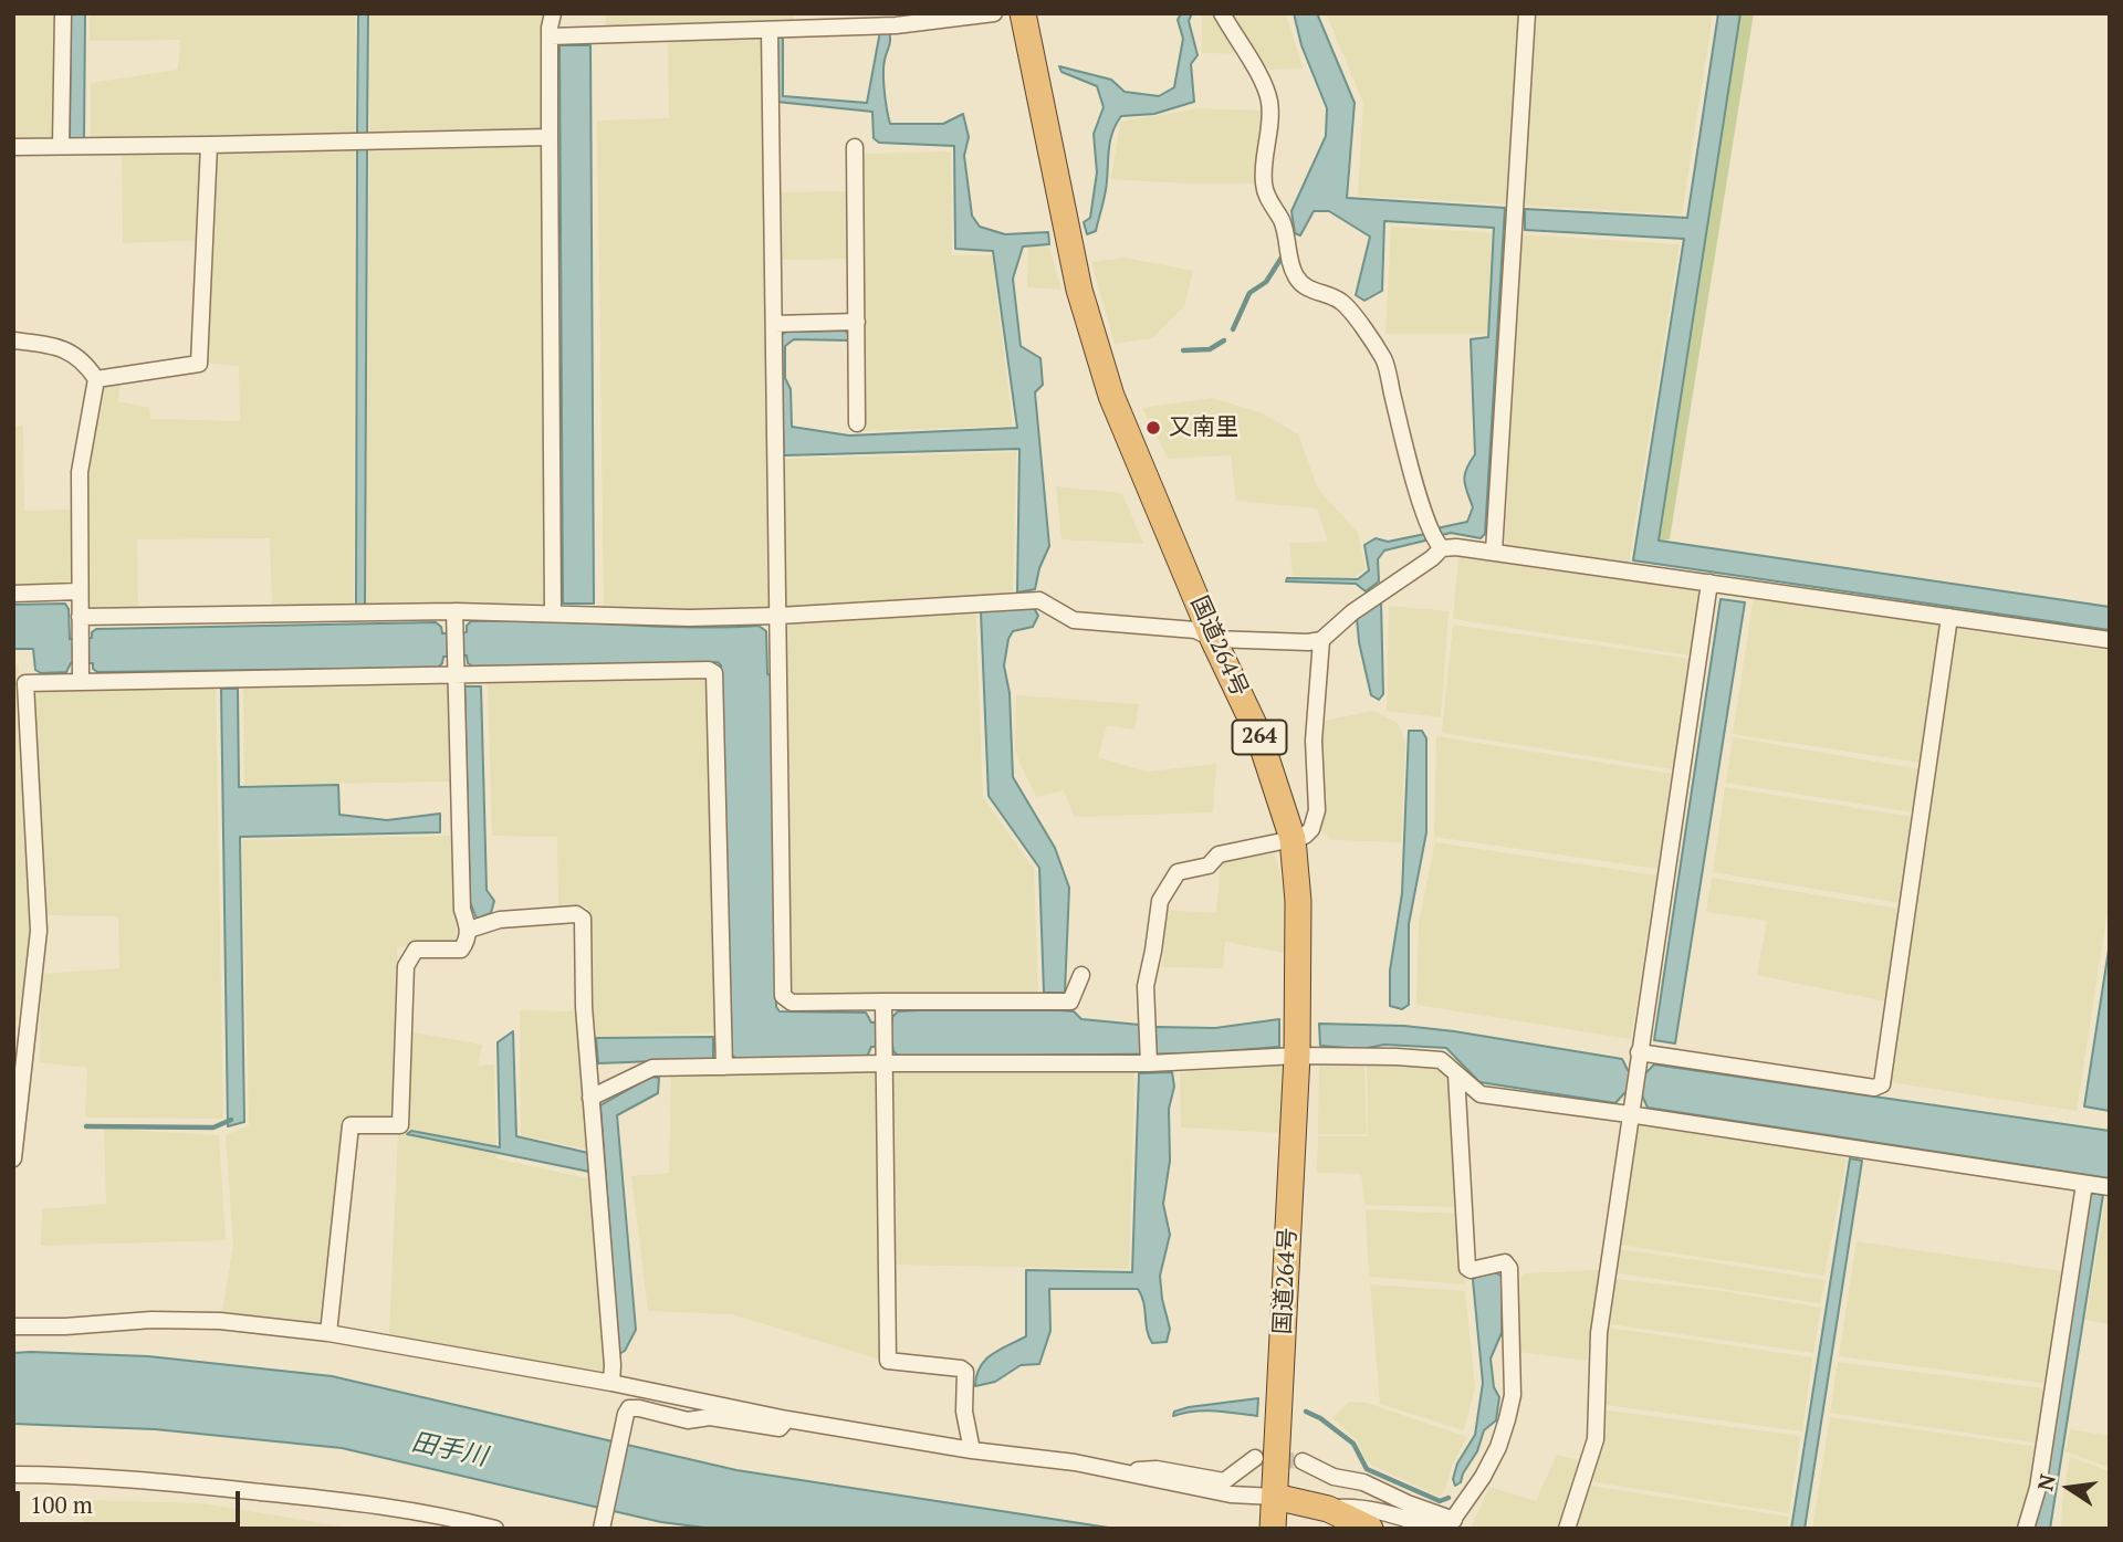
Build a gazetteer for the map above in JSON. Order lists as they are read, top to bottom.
{
  "streets": {
    "highway": ["国道264号", "264"]
  },
  "water": ["田手川"],
  "places": ["又南里"],
  "scale_bar": "100 m",
  "north": "left"
}
